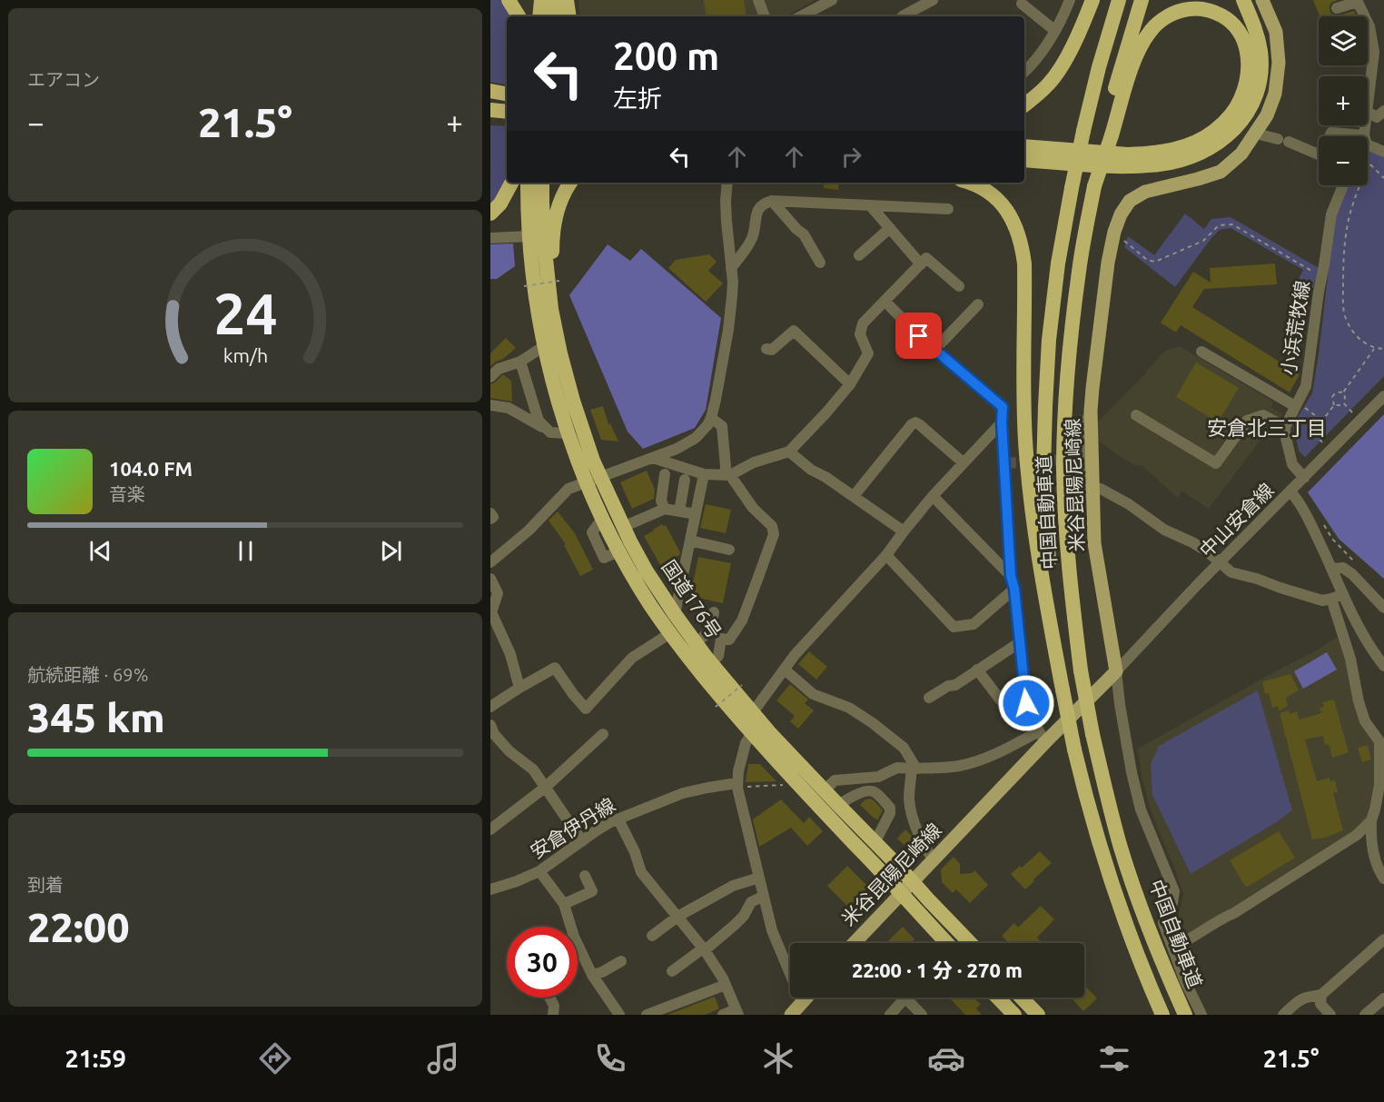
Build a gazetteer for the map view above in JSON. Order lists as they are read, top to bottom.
{
  "streets": {
    "highway": ["中国自動車道", "国道176号"],
    "main road": ["米谷昆陽尼崎線"],
    "street": ["小浜荒牧線", "中山安倉線", "安倉伊丹線"]
  },
  "crossings": [
    ["米谷昆陽尼崎線", "中山安倉線"],
    ["米谷昆陽尼崎線", "国道176号"]
  ],
  "districts": ["安倉北三丁目"],
  "page": {
    "tile": [
      "エアコン",
      ["航続距離 · 69%", "345 km"],
      ["到着", "22:00"]
    ],
    "map_buttons": ["+", "−"],
    "turn": ["200 m", "左折"],
    "heat": ["−", "21.5°", "+"],
    "song": ["104.0 FM", "音楽"],
    "limit": "30",
    "trip": "22:00 · 1 分 · 270 m",
    "tabs": ["21:59", "21.5°"],
    "gauge": ["24", "km/h"]
  }
}
